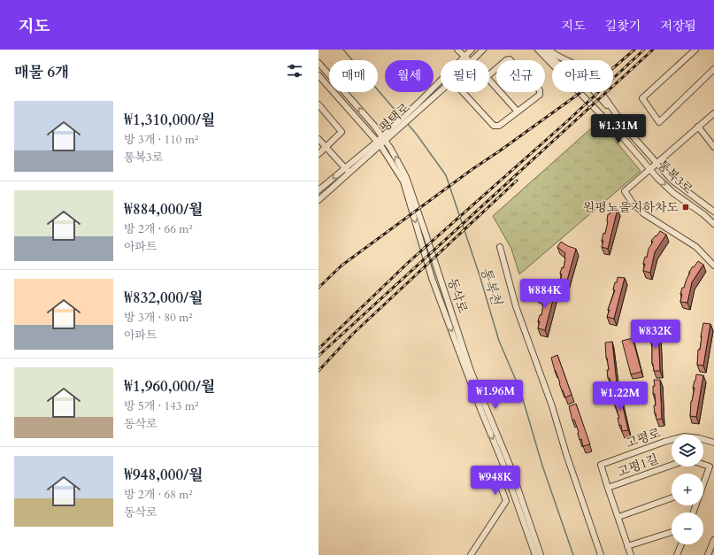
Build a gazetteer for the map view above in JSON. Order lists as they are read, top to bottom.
{
  "streets": {
    "street": [
      "평택로",
      "통복3로",
      "동삭로",
      "고평로",
      "고평1길"
    ]
  },
  "crossings": [
    ["평택로", "동삭로"],
    ["고평로", "고평1길"]
  ],
  "water": ["통복천"],
  "places": {
    "transit": ["원평노을지하차도"]
  },
  "page": {
    "header": "지도",
    "nav": ["지도", "길찾기", "저장됨"],
    "heading": "매물 6개",
    "chip": [
      "매매",
      "월세",
      "필터",
      "신규",
      "아파트"
    ],
    "list": [
      {
        "name": "₩1,310,000/월",
        "note": "방 3개 · 110 m² · 통복3로"
      },
      {
        "name": "₩884,000/월",
        "note": "방 2개 · 66 m² · 아파트"
      },
      {
        "name": "₩832,000/월",
        "note": "방 3개 · 80 m² · 아파트"
      },
      {
        "name": "₩1,960,000/월",
        "note": "방 5개 · 143 m² · 동삭로"
      },
      {
        "name": "₩948,000/월",
        "note": "방 2개 · 68 m² · 동삭로"
      }
    ],
    "price": [
      "₩1.31M",
      "₩884K",
      "₩832K",
      "₩1.96M",
      "₩1.22M",
      "₩948K"
    ],
    "map_buttons": ["+", "−"]
  }
}
